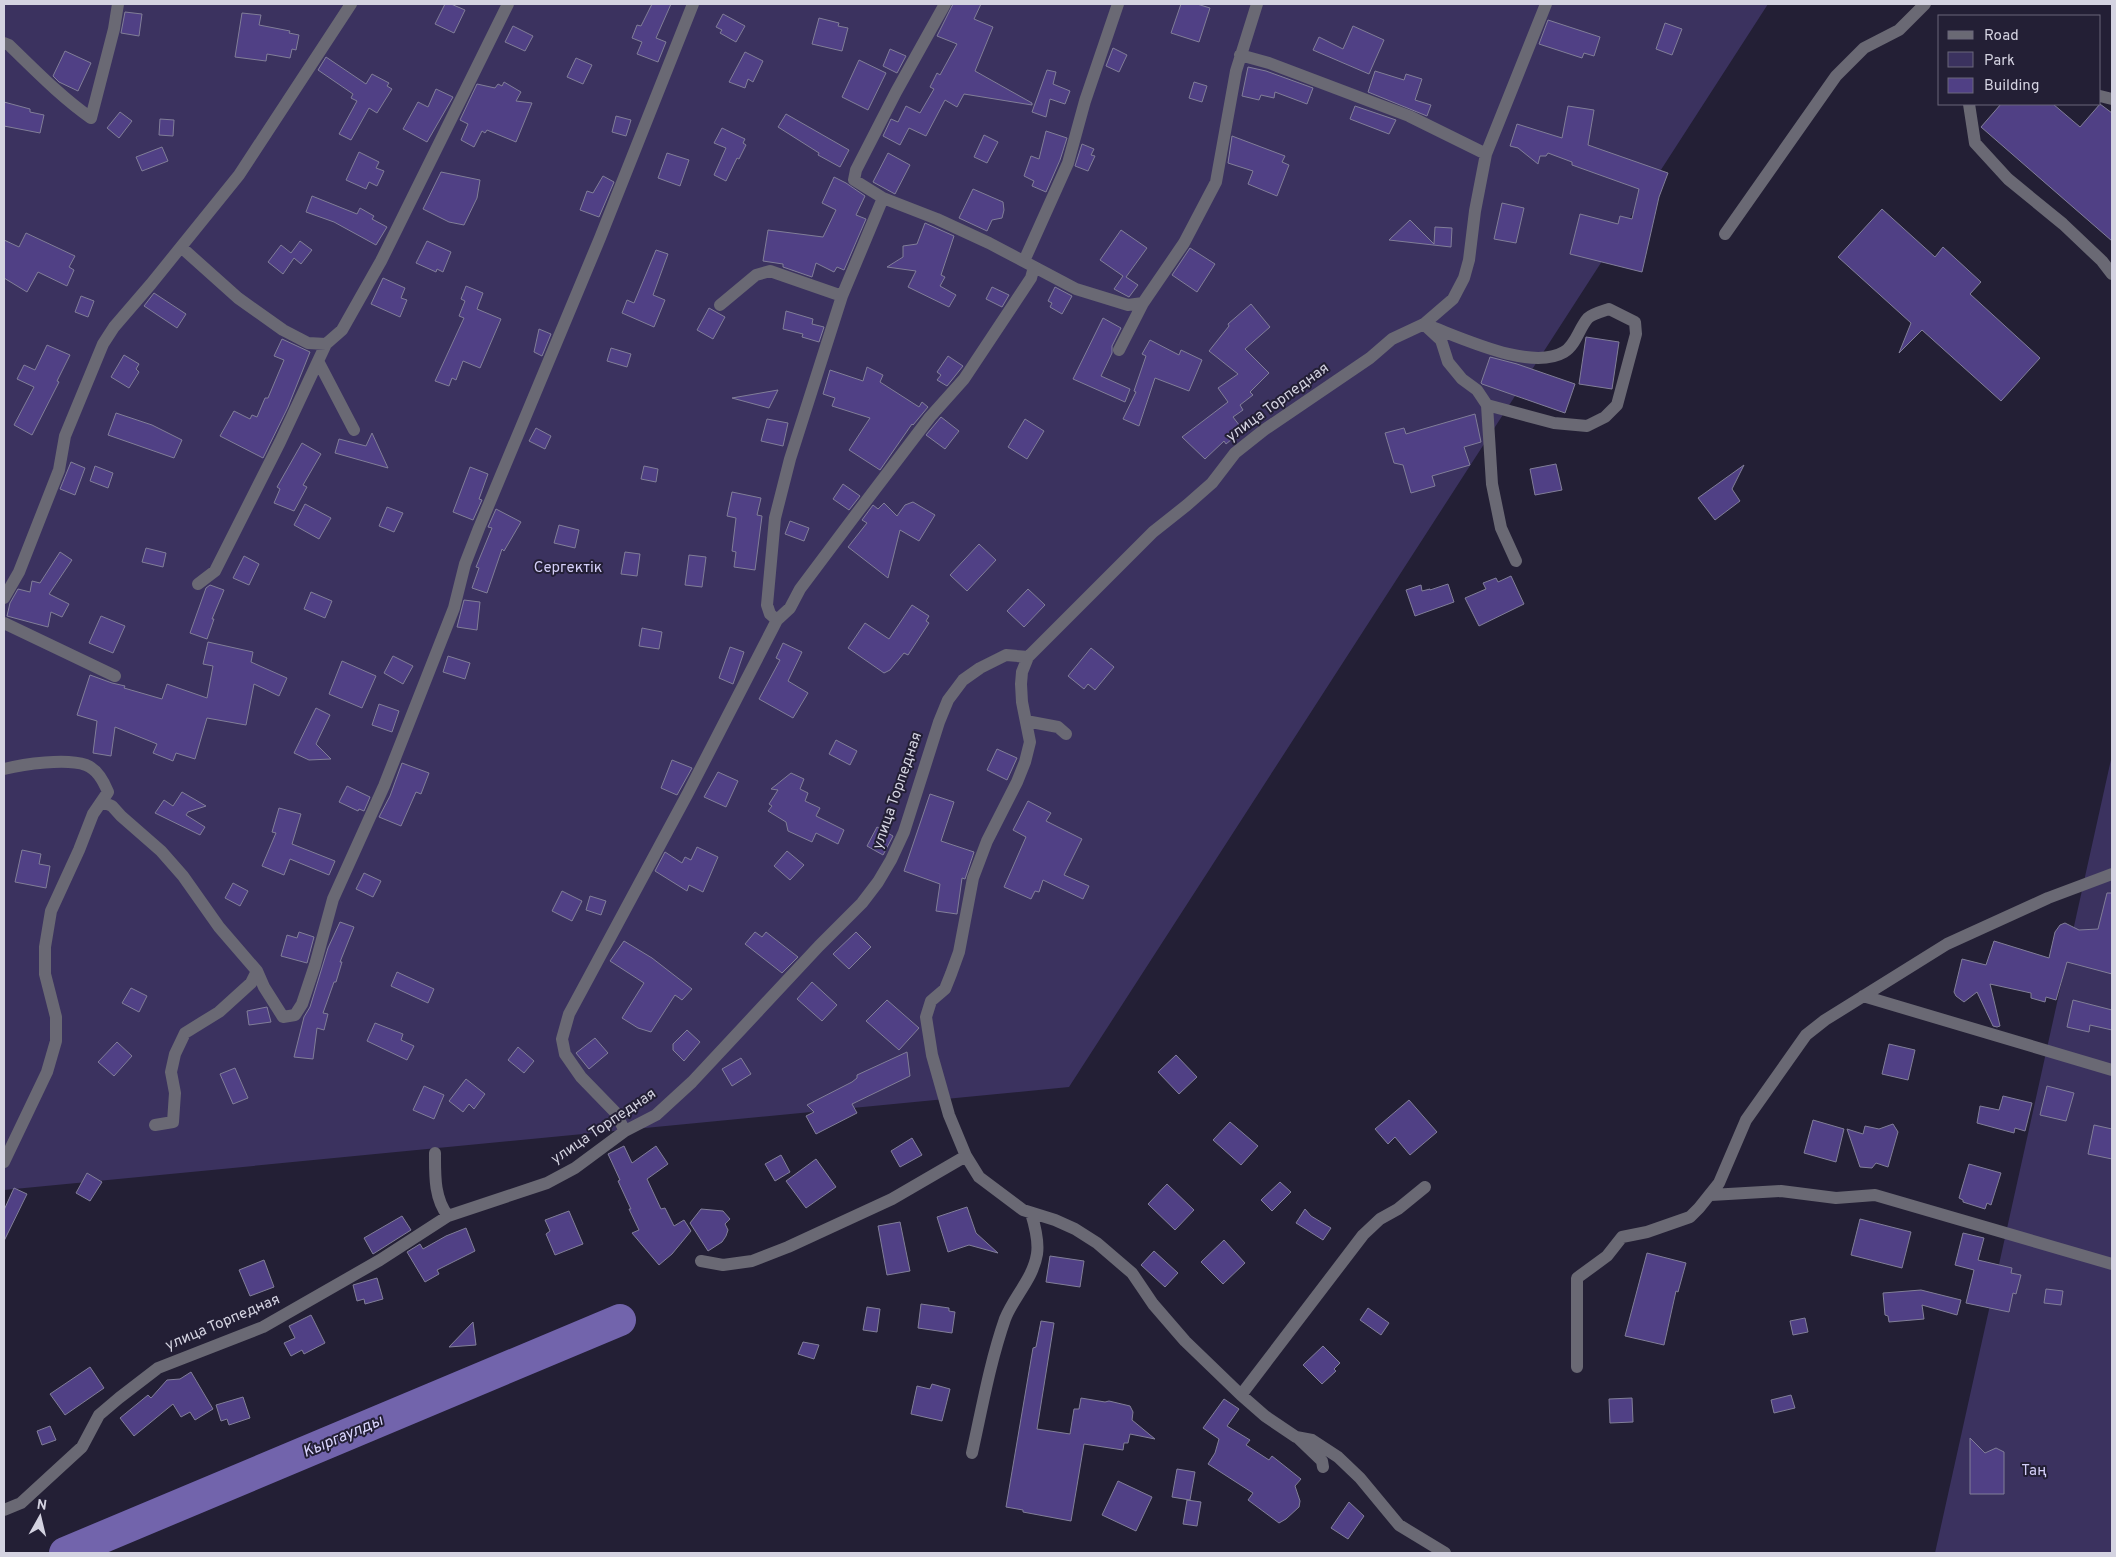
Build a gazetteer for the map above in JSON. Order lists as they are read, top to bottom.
{
  "streets": {
    "street": ["улица Торпедная"]
  },
  "water": ["Кыргаулды"],
  "parks": ["Сергектік", "Таң"],
  "legend": ["Road", "Park", "Building"],
  "north": "top"
}
